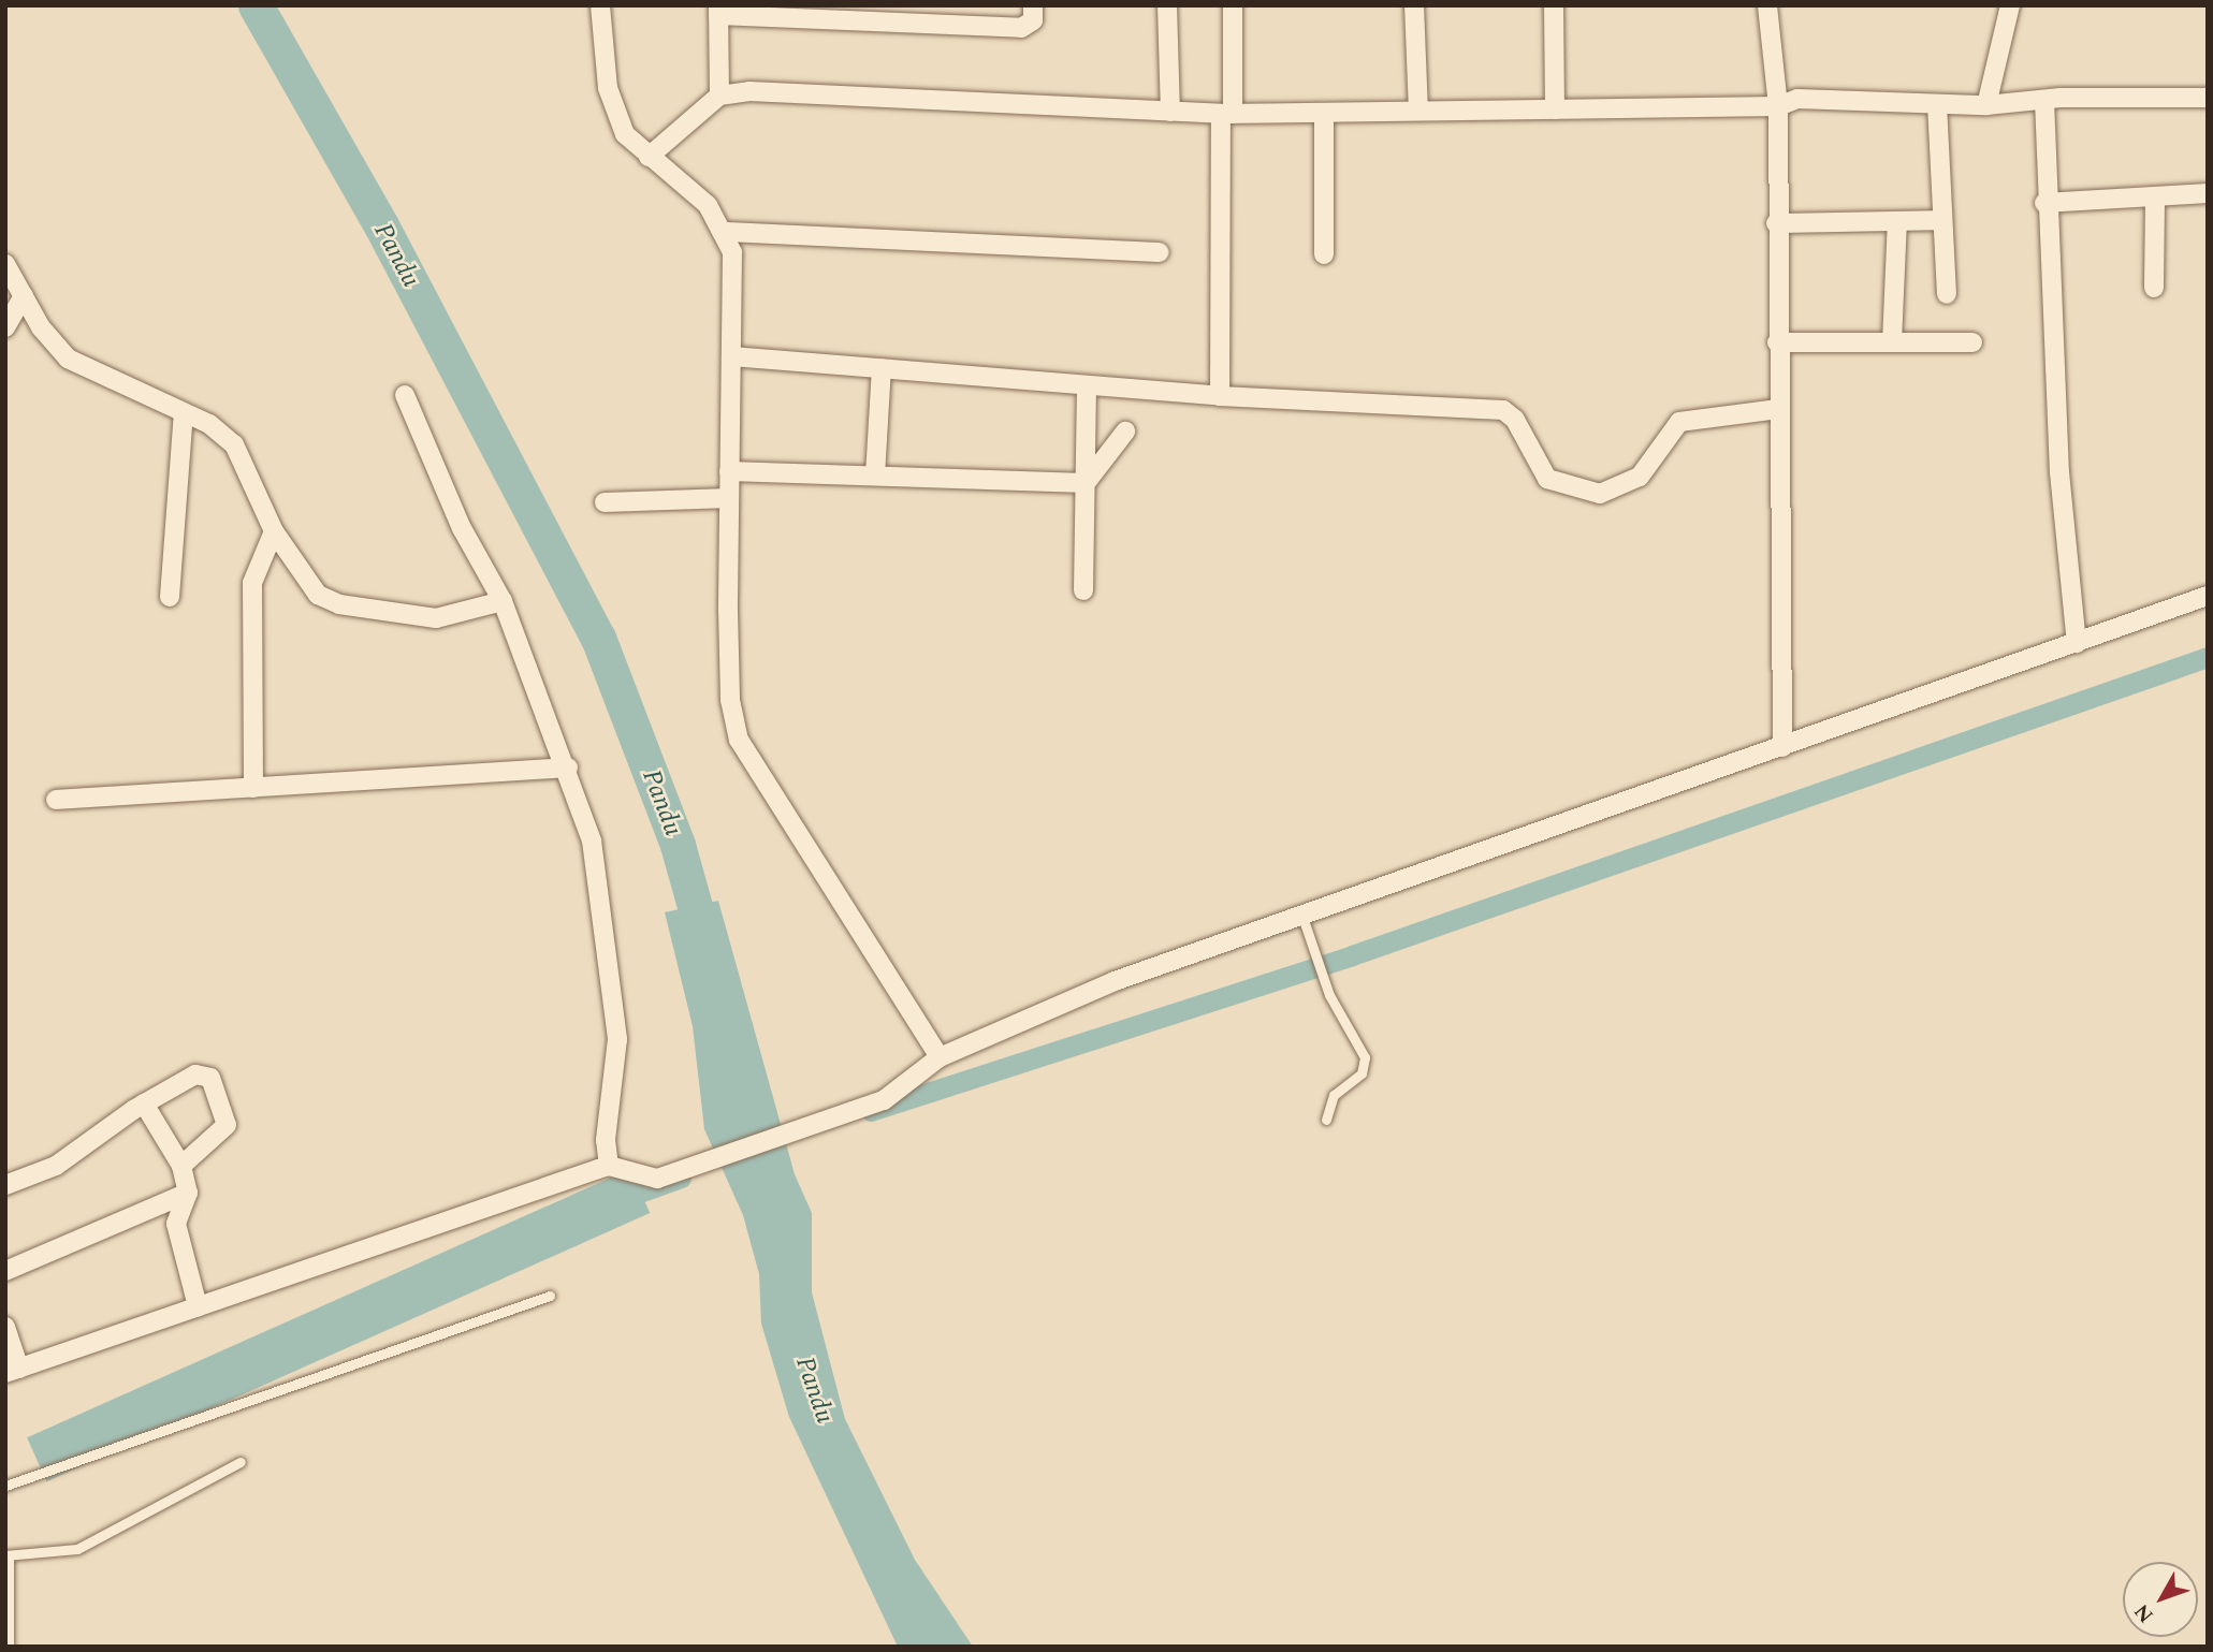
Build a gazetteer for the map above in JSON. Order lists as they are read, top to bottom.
{
  "water": ["Pandu"],
  "north": "bottom left"
}
